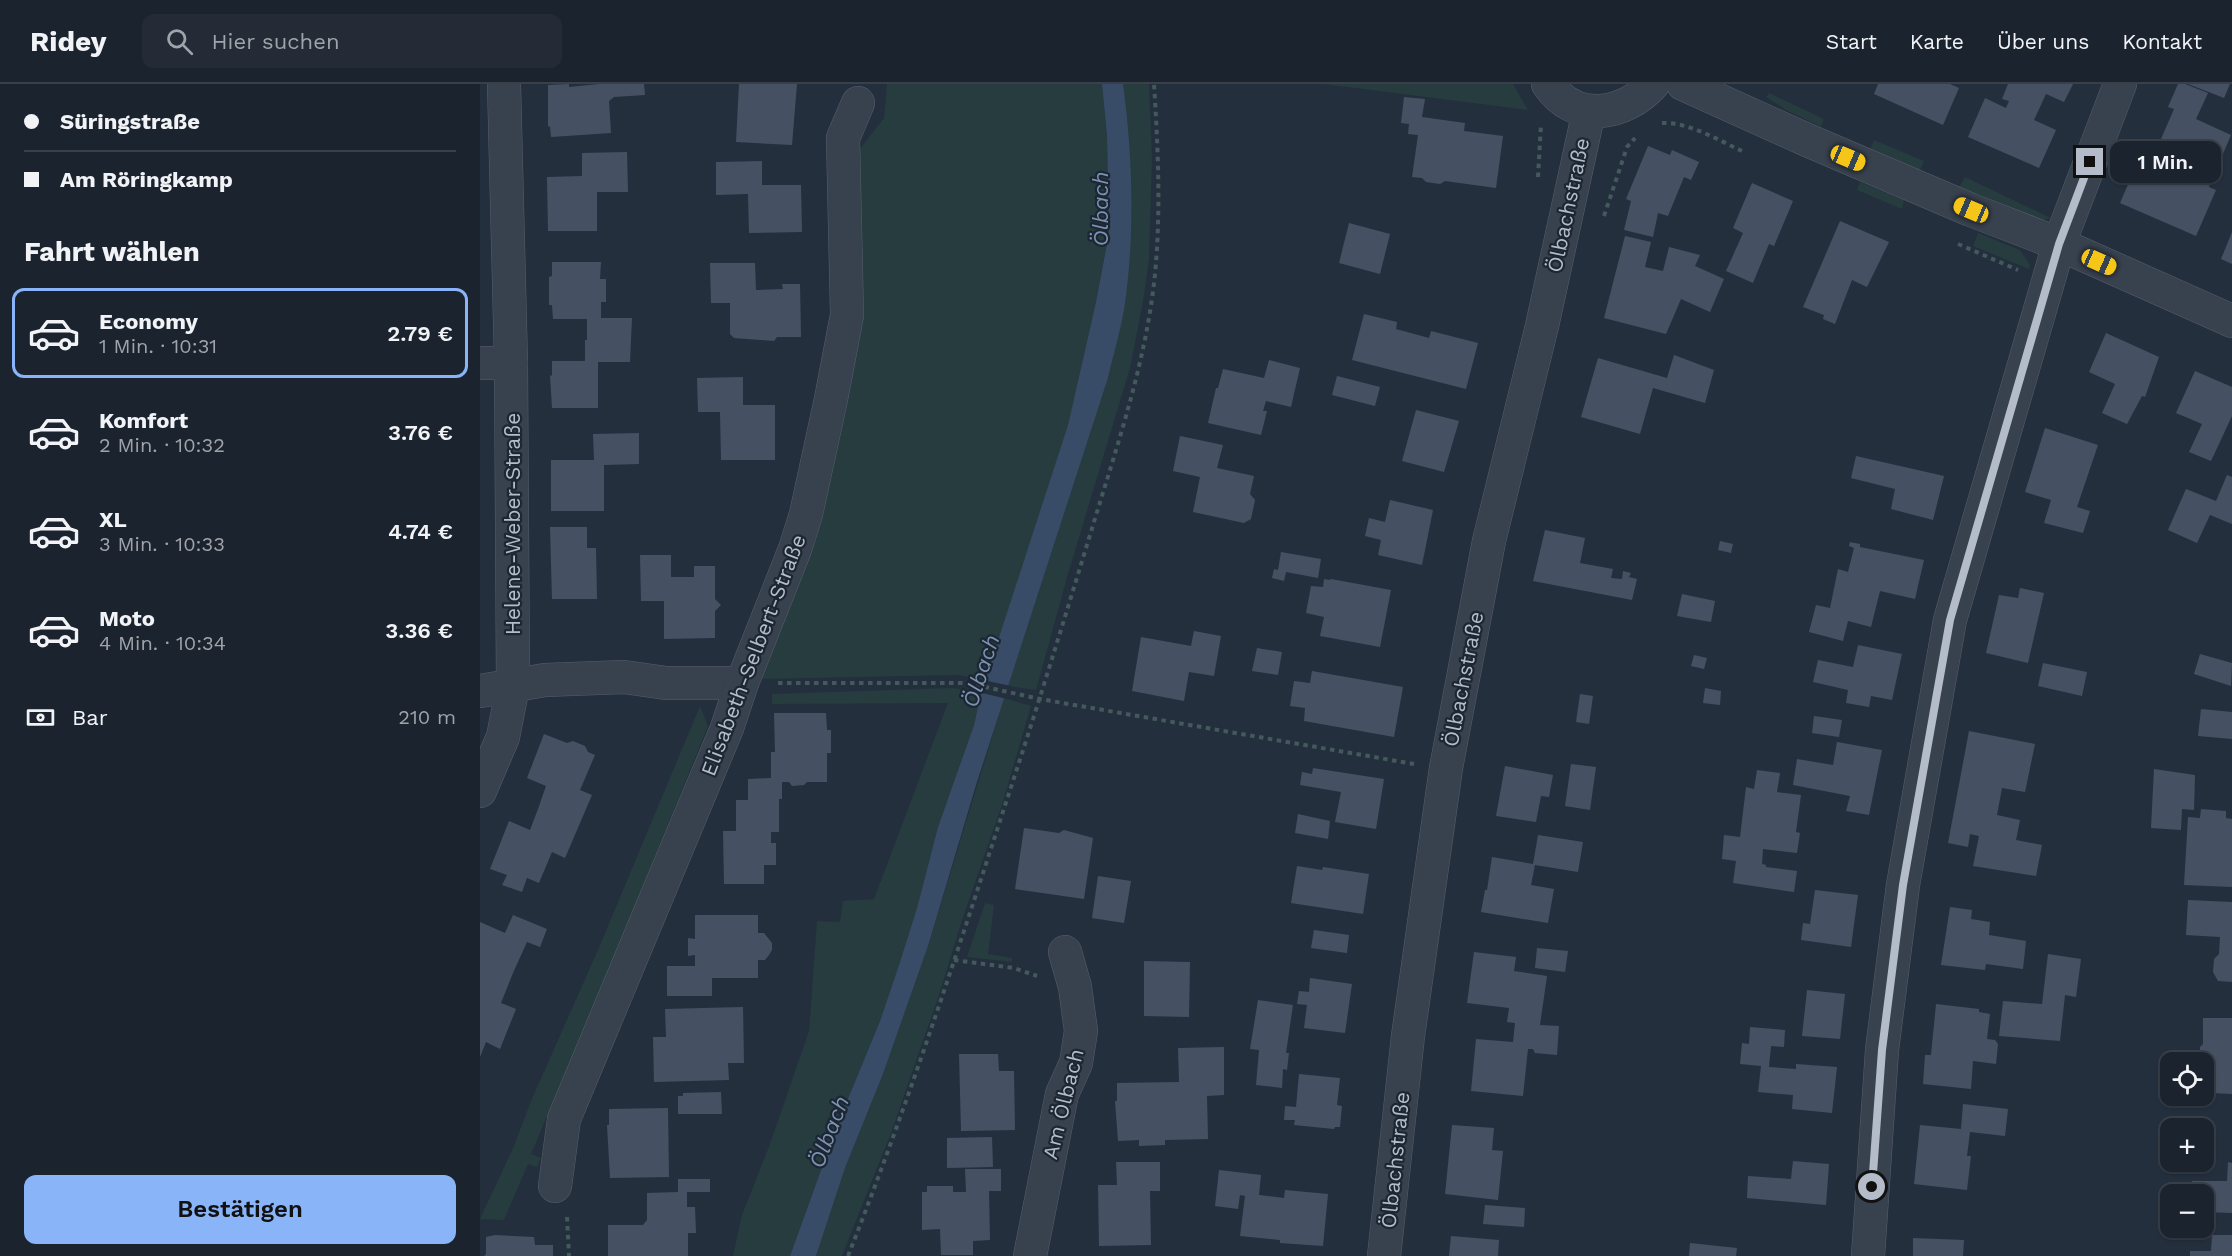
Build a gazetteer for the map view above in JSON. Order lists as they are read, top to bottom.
{
  "streets": {
    "street": [
      "Ölbachstraße",
      "Helene-Weber-Straße",
      "Elisabeth-Selbert-Straße",
      "Am Ölbach"
    ]
  },
  "water": ["Ölbach"],
  "page": {
    "header": "Ridey",
    "search": "Hier suchen",
    "nav": [
      "Start",
      "Karte",
      "Über uns",
      "Kontakt"
    ],
    "banner": ["Süringstraße", "Am Röringkamp"],
    "bubble": "1 Min.",
    "heading": "Fahrt wählen",
    "list": [
      {
        "name": "Economy",
        "note": "1 Min. · 10:31",
        "value": "2.79 €"
      },
      {
        "name": "Komfort",
        "note": "2 Min. · 10:32",
        "value": "3.76 €"
      },
      {
        "name": "XL",
        "note": "3 Min. · 10:33",
        "value": "4.74 €"
      },
      {
        "name": "Moto",
        "note": "4 Min. · 10:34",
        "value": "3.36 €"
      }
    ],
    "pay": ["Bar", "210 m"],
    "map_buttons": ["+", "−"],
    "buttons": "Bestätigen"
  }
}
